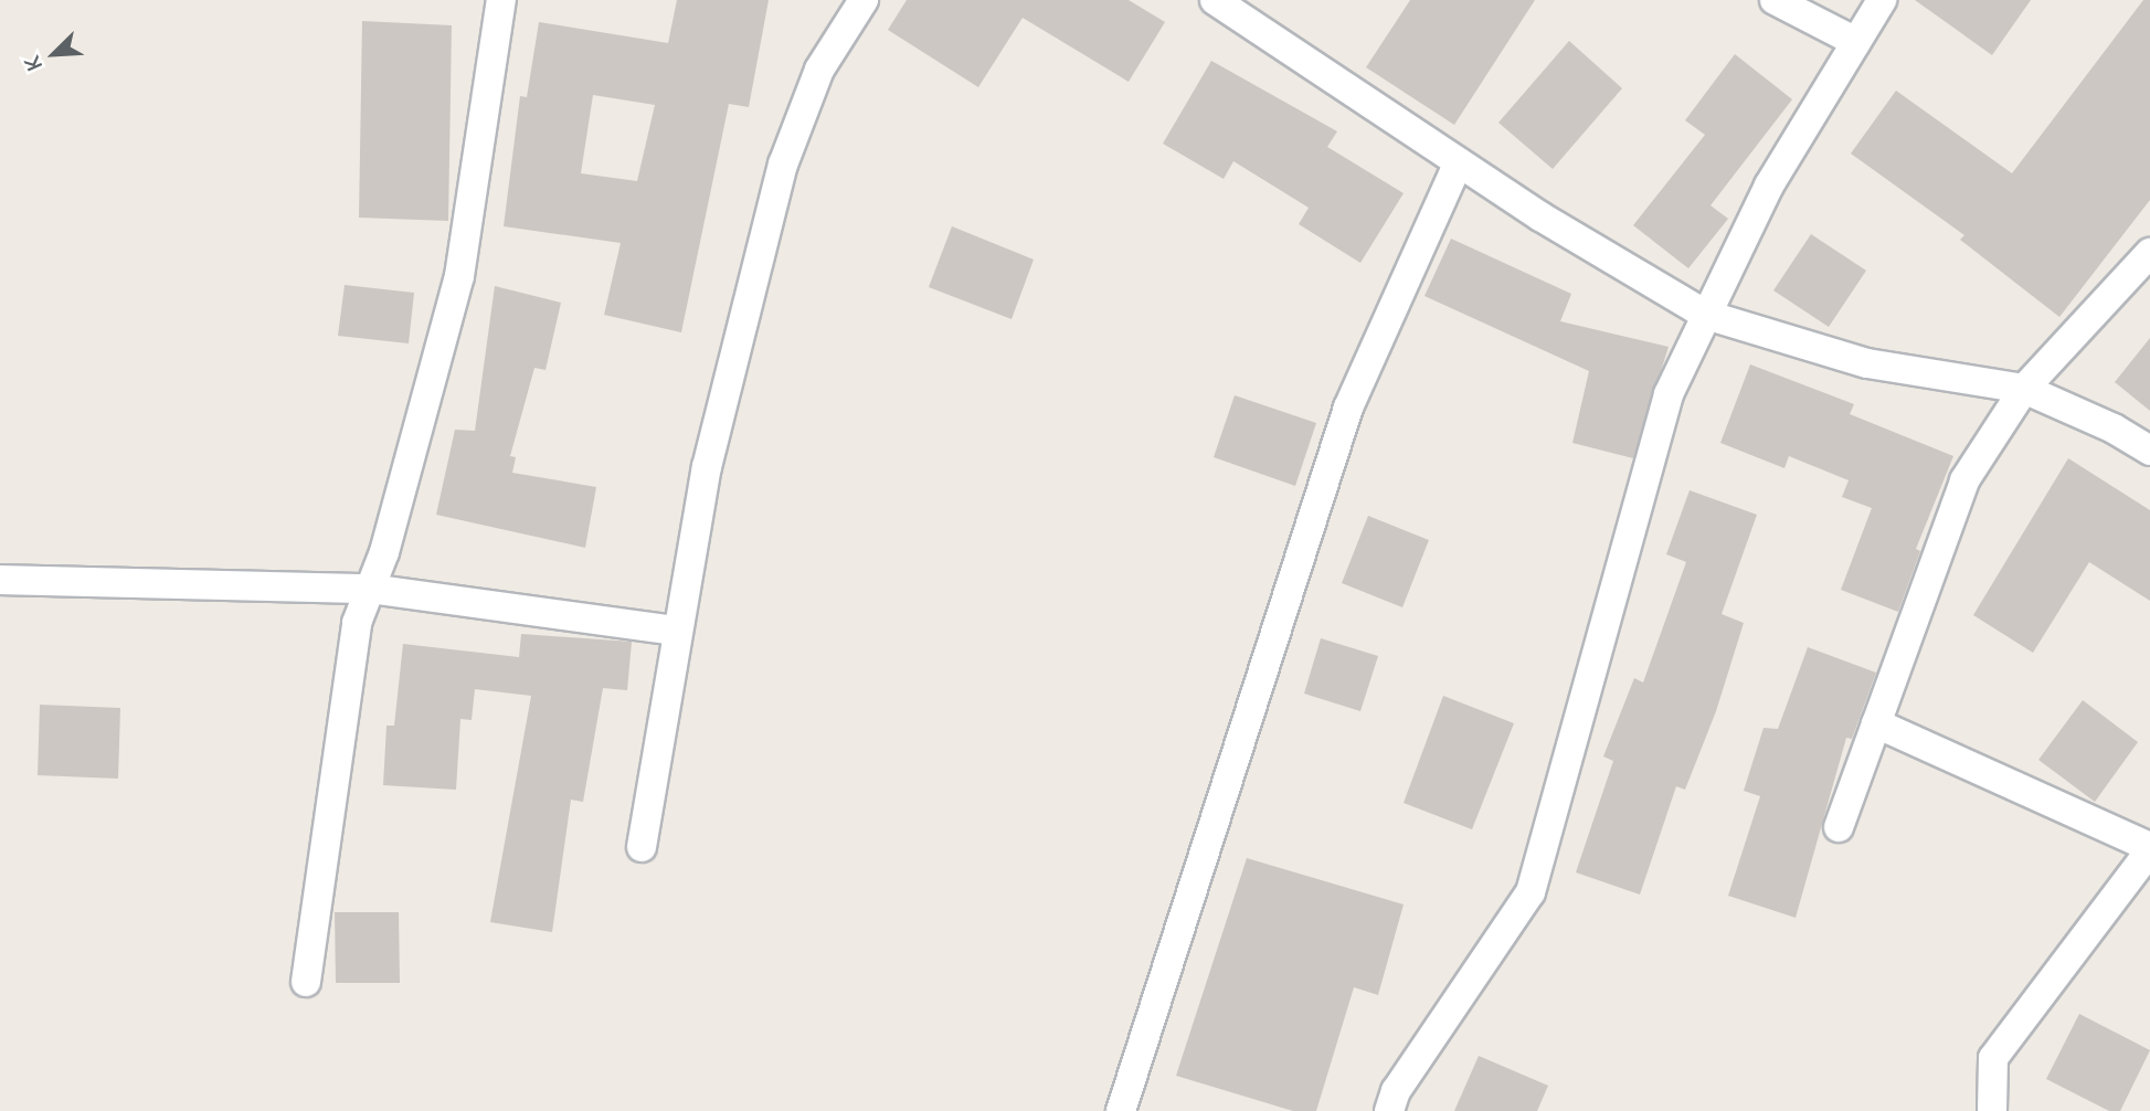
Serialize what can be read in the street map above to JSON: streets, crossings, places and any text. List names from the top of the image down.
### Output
{
  "north": "bottom left"
}
